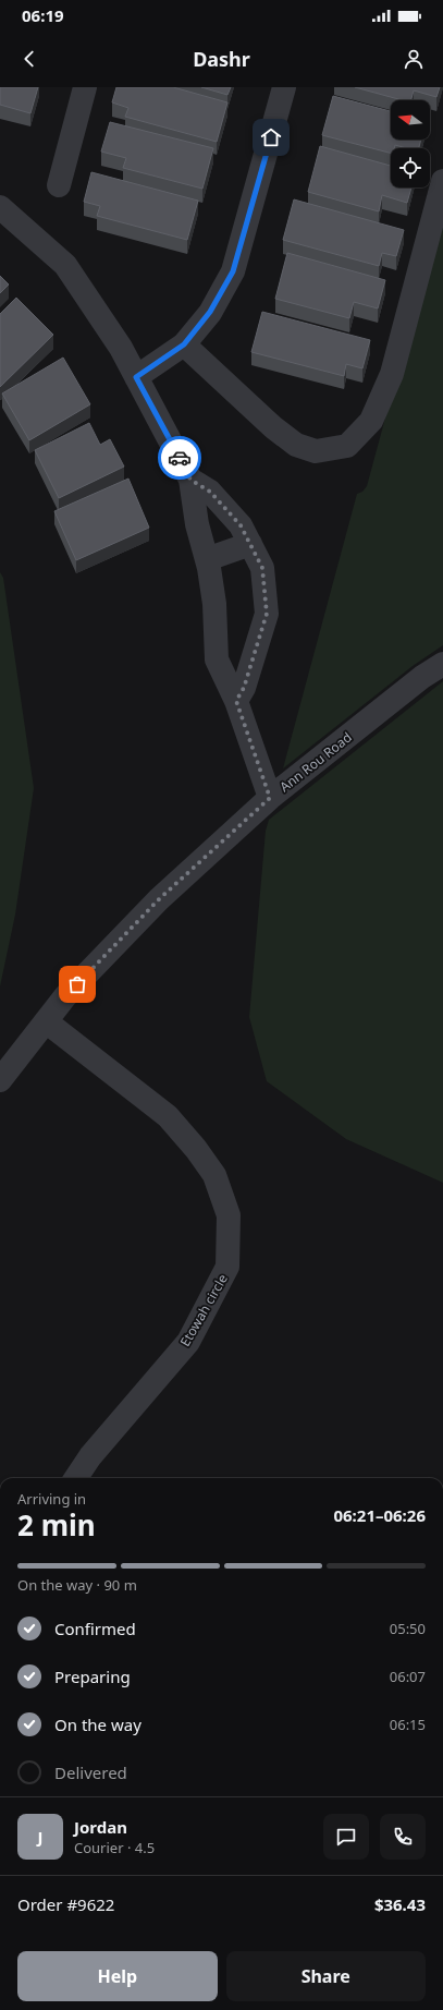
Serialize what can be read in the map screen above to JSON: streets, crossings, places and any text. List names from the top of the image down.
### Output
{
  "streets": {
    "street": ["Ann Rou Road", "Etowah circle"]
  },
  "crossings": [
    ["Ann Rou Road", "Etowah circle"]
  ],
  "north": "left",
  "page": {
    "status": "06:19",
    "header": "Dashr",
    "heading": ["2 min", "Arriving in", "06:21–06:26"],
    "panel": [
      "Jordan",
      "Courier · 4.5",
      "Order #9622",
      "$36.43"
    ],
    "bar": "On the way · 90 m",
    "list": [
      ["Confirmed", "05:50"],
      ["Preparing", "06:07"],
      ["On the way", "06:15"],
      "Delivered"
    ],
    "round": "J",
    "buttons": ["Help", "Share"]
  }
}
